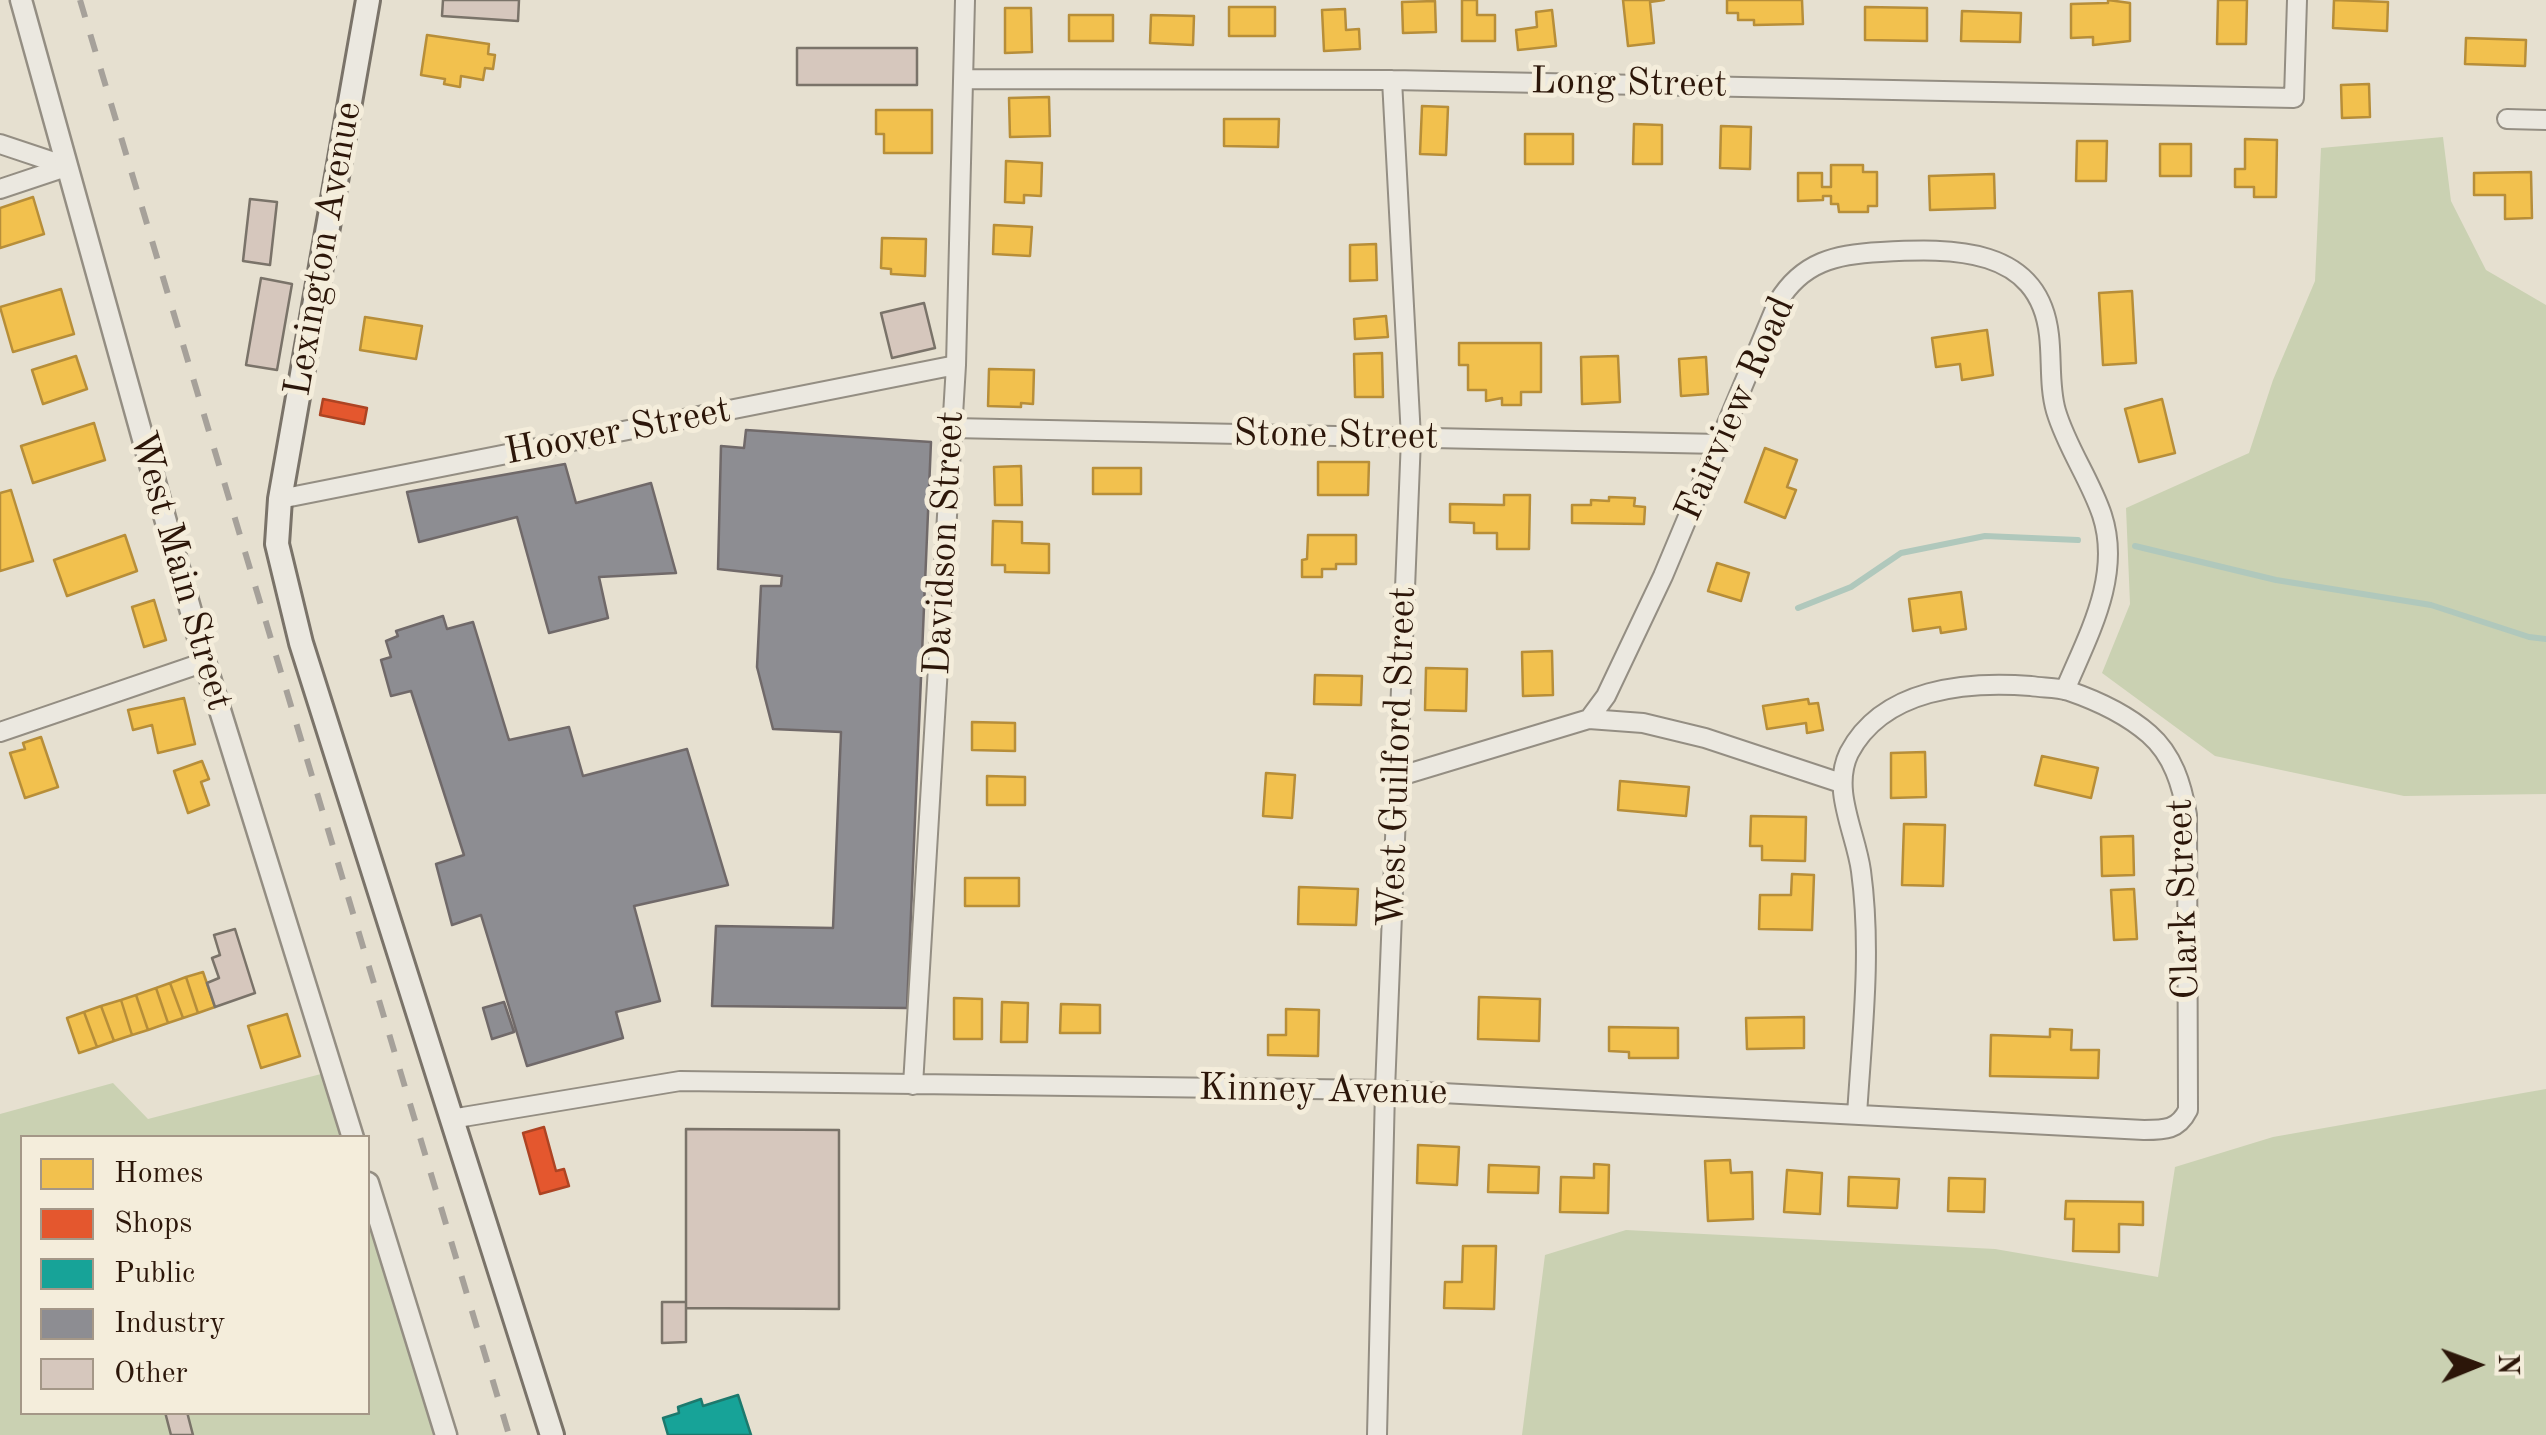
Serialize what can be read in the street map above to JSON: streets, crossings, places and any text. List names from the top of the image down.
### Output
{
  "streets": {
    "main road": ["Lexington Avenue"],
    "street": [
      "Long Street",
      "Fairview Road",
      "Hoover Street",
      "Stone Street",
      "Davidson Street",
      "West Main Street",
      "West Guilford Street",
      "Clark Street",
      "Kinney Avenue"
    ]
  },
  "crossings": [
    ["Long Street", "Davidson Street"],
    ["Long Street", "West Guilford Street"],
    ["Lexington Avenue", "Hoover Street"],
    ["Fairview Road", "Stone Street"],
    ["Fairview Road", "Clark Street"],
    ["Hoover Street", "Davidson Street"],
    ["Stone Street", "Davidson Street"],
    ["Stone Street", "West Guilford Street"],
    ["Davidson Street", "Kinney Avenue"],
    ["West Guilford Street", "Kinney Avenue"],
    ["Clark Street", "Kinney Avenue"]
  ],
  "legend": [
    "Homes",
    "Shops",
    "Public",
    "Industry",
    "Other"
  ],
  "north": "right"
}
